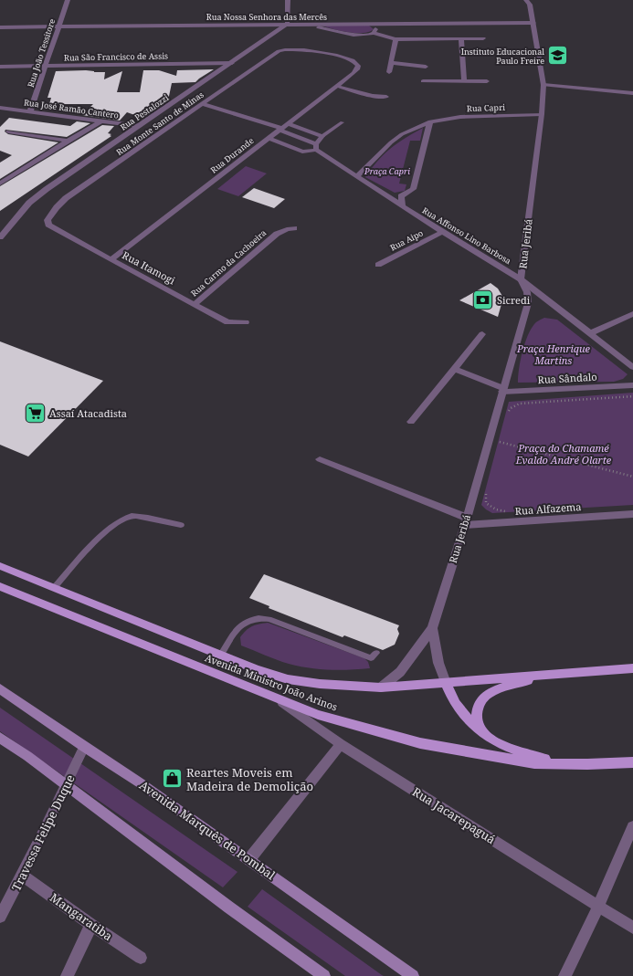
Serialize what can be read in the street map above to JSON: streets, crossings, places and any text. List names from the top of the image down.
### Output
{
  "streets": {
    "main road": ["Avenida Ministro João Arinos", "Avenida Marquês de Pombal"],
    "street": [
      "Rua Nossa Senhora das Mercês",
      "Rua João Tessitore",
      "Rua São Francisco de Assis",
      "Rua Capri",
      "Rua José Ramão Cantero",
      "Rua Pestalozzi",
      "Rua Monte Santo de Minas",
      "Rua Durande",
      "Rua Affonso Lino Barbosa",
      "Rua Aipo",
      "Rua Jeribá",
      "Rua Carmo da Cachoeira",
      "Rua Itamogi",
      "Rua Sândalo",
      "Rua Alfazema",
      "Rua Jacarepaguá",
      "Travessa Felipe Duque",
      "Mangaratiba"
    ]
  },
  "crossings": [
    ["Rua Nossa Senhora das Mercês", "Rua João Tessitore"],
    ["Rua Nossa Senhora das Mercês", "Rua Pestalozzi"],
    ["Rua Nossa Senhora das Mercês", "Rua Jeribá"],
    ["Rua João Tessitore", "Rua São Francisco de Assis"],
    ["Rua João Tessitore", "Rua José Ramão Cantero"],
    ["Rua São Francisco de Assis", "Rua Pestalozzi"],
    ["Rua Capri", "Rua Affonso Lino Barbosa"],
    ["Rua Capri", "Rua Jeribá"],
    ["Rua José Ramão Cantero", "Rua Pestalozzi"],
    ["Rua Monte Santo de Minas", "Rua Durande"],
    ["Rua Monte Santo de Minas", "Rua Affonso Lino Barbosa"],
    ["Rua Monte Santo de Minas", "Rua Itamogi"],
    ["Rua Durande", "Rua Affonso Lino Barbosa"],
    ["Rua Durande", "Rua Itamogi"],
    ["Rua Affonso Lino Barbosa", "Rua Aipo"],
    ["Rua Affonso Lino Barbosa", "Rua Jeribá"],
    ["Rua Jeribá", "Rua Sândalo"],
    ["Rua Jeribá", "Rua Alfazema"],
    ["Rua Carmo da Cachoeira", "Rua Itamogi"],
    ["Avenida Ministro João Arinos", "Rua Jacarepaguá"],
    ["Avenida Marquês de Pombal", "Travessa Felipe Duque"],
    ["Travessa Felipe Duque", "Mangaratiba"]
  ],
  "parks": ["Praça Capri", "Praça Henrique Martins", "Praça do Chamamé Evaldo André Olarte"],
  "places": {
    "school or university": ["Instituto Educacional Paulo Freire"],
    "bank": ["Sicredi"],
    "supermarket": ["Assaí Atacadista"],
    "shop": ["Reartes Moveis em Madeira de Demolição"]
  }
}
